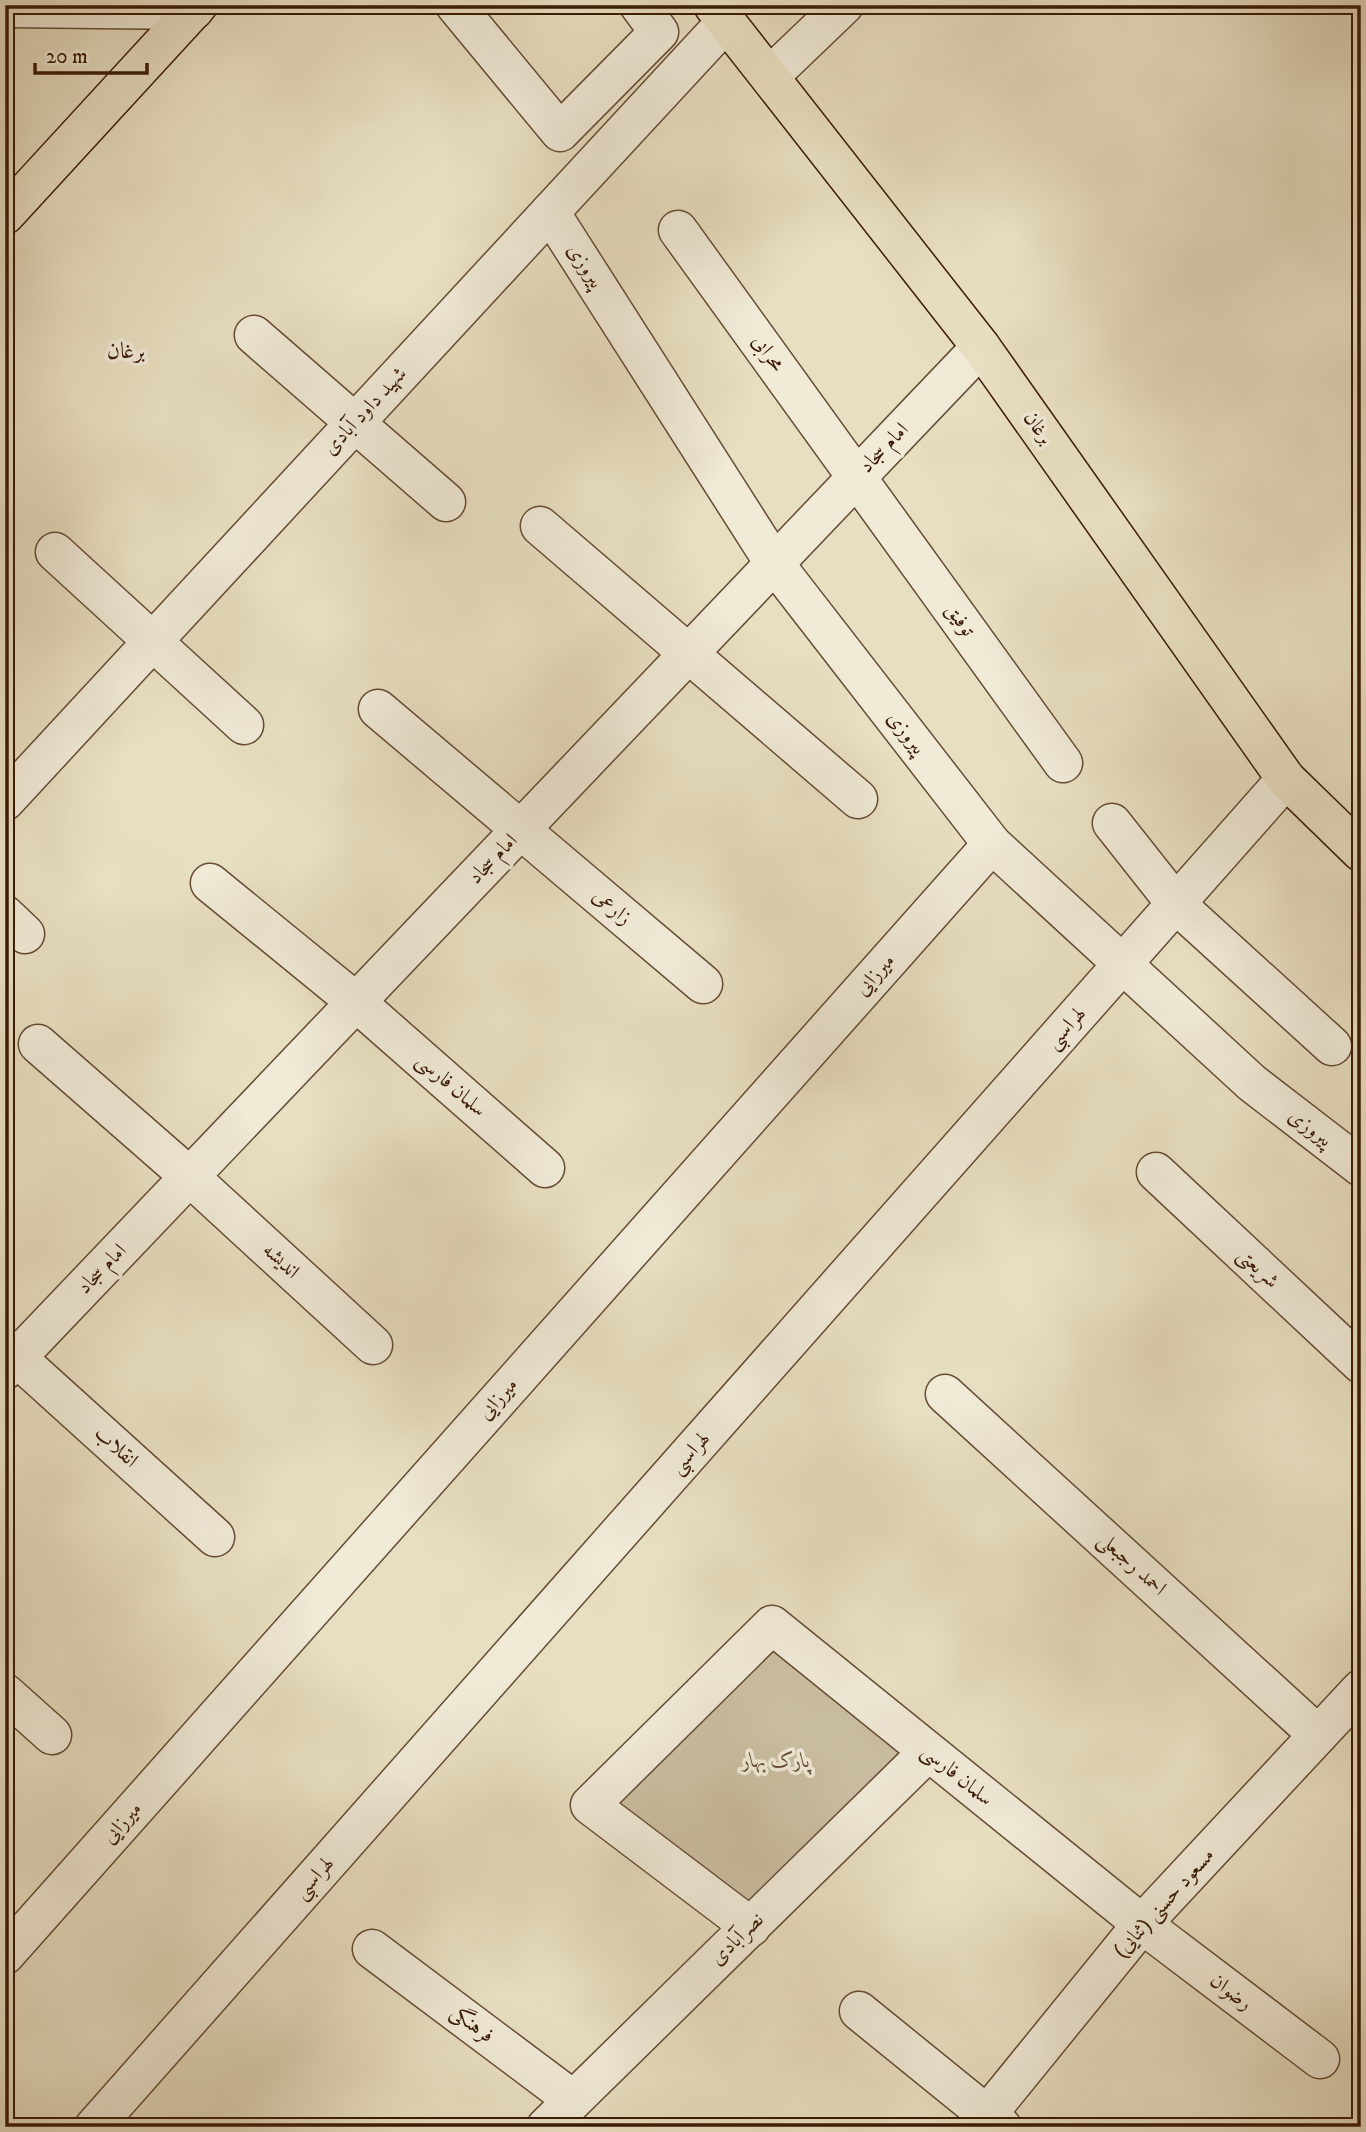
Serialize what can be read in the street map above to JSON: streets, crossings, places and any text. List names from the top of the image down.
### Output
{
  "streets": {
    "main road": ["برغان"],
    "street": [
      "پیروزی",
      "محرابی",
      "شهید داود آبادی",
      "امام سجاد",
      "توفیق",
      "زارعی",
      "میرزایی",
      "لهراسبی",
      "سلمان فارسی",
      "اندیشه",
      "شریعتی",
      "انقلاب",
      "احمد رجبعلی",
      "مسعود حسنی (ثنایی)",
      "نصرآبادی",
      "رضوان",
      "فرهنگی"
    ]
  },
  "crossings": [
    ["پیروزی", "شهید داود آبادی"],
    ["پیروزی", "امام سجاد"],
    ["پیروزی", "میرزایی"],
    ["پیروزی", "لهراسبی"],
    ["محرابی", "امام سجاد"],
    ["محرابی", "توفیق"],
    ["شهید داود آبادی", "برغان"],
    ["برغان", "امام سجاد"],
    ["برغان", "لهراسبی"],
    ["امام سجاد", "توفیق"],
    ["امام سجاد", "زارعی"],
    ["امام سجاد", "سلمان فارسی"],
    ["امام سجاد", "اندیشه"],
    ["امام سجاد", "انقلاب"],
    ["سلمان فارسی", "مسعود حسنی (ثنایی)"],
    ["سلمان فارسی", "نصرآبادی"],
    ["سلمان فارسی", "رضوان"],
    ["احمد رجبعلی", "مسعود حسنی (ثنایی)"],
    ["مسعود حسنی (ثنایی)", "رضوان"],
    ["نصرآبادی", "فرهنگی"]
  ],
  "districts": ["برغان"],
  "parks": ["پارک‌ بهار"],
  "scale_bar": "20 m"
}
